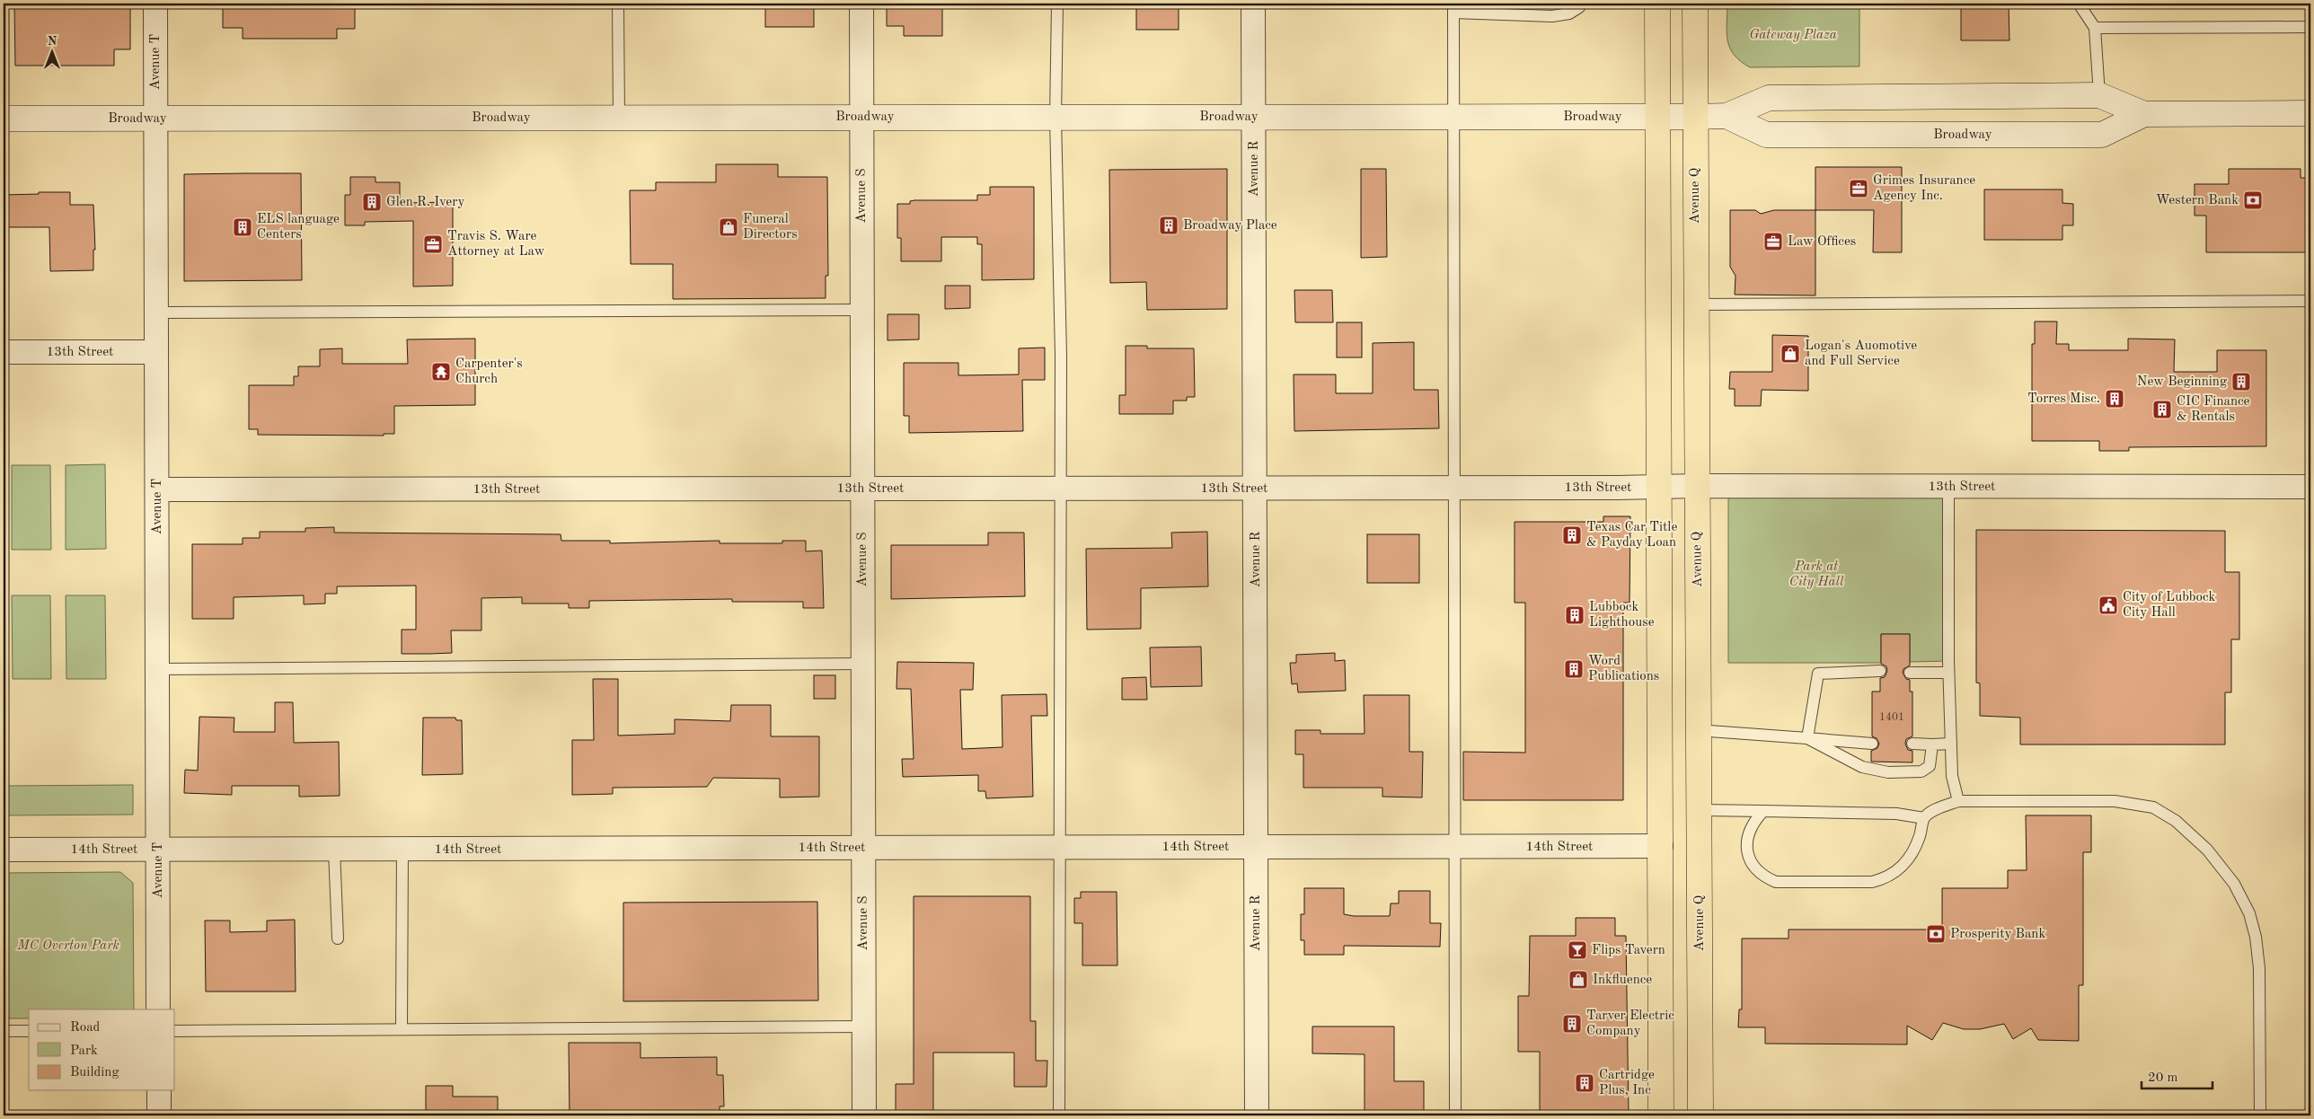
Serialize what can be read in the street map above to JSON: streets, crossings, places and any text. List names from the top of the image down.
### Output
{
  "streets": {
    "highway": ["Avenue Q"],
    "main road": ["Broadway"],
    "street": [
      "Avenue T",
      "Avenue R",
      "Avenue S",
      "13th Street",
      "14th Street"
    ]
  },
  "crossings": [
    ["Avenue T", "Broadway"],
    ["Avenue T", "13th Street"],
    ["Avenue T", "14th Street"],
    ["Broadway", "Avenue R"],
    ["Broadway", "Avenue S"],
    ["Broadway", "Avenue Q"],
    ["Avenue R", "13th Street"],
    ["Avenue R", "14th Street"],
    ["Avenue S", "13th Street"],
    ["Avenue S", "14th Street"],
    ["Avenue Q", "13th Street"]
  ],
  "parks": ["Gateway Plaza", "Park at City Hall", "MC Overton Park"],
  "places": {
    "office": ["Grimes Insurance Agency Inc.", "Law Offices", "Travis S. Ware Attorney at Law"],
    "bank": ["Western Bank", "Prosperity Bank"],
    "building": [
      "Glen R. Ivery",
      "Broadway Place",
      "ELS language Centers",
      "New Beginning",
      "Torres Misc.",
      "CIC Finance & Rentals",
      "Texas Car Title & Payday Loan",
      "Lubbock Lighthouse",
      "Word Publications",
      "Tarver Electric Company",
      "Cartridge Plus, Inc"
    ],
    "shop": ["Funeral Directors", "Logan's Auomotive and Full Service", "Inkfluence"],
    "temple": ["Carpenter's Church"],
    "public building": ["City of Lubbock City Hall"],
    "bar": ["Flips Tavern"]
  },
  "house_numbers": ["1401"],
  "legend": ["Road", "Park", "Building"],
  "scale_bar": "20 m",
  "north": "top"
}
